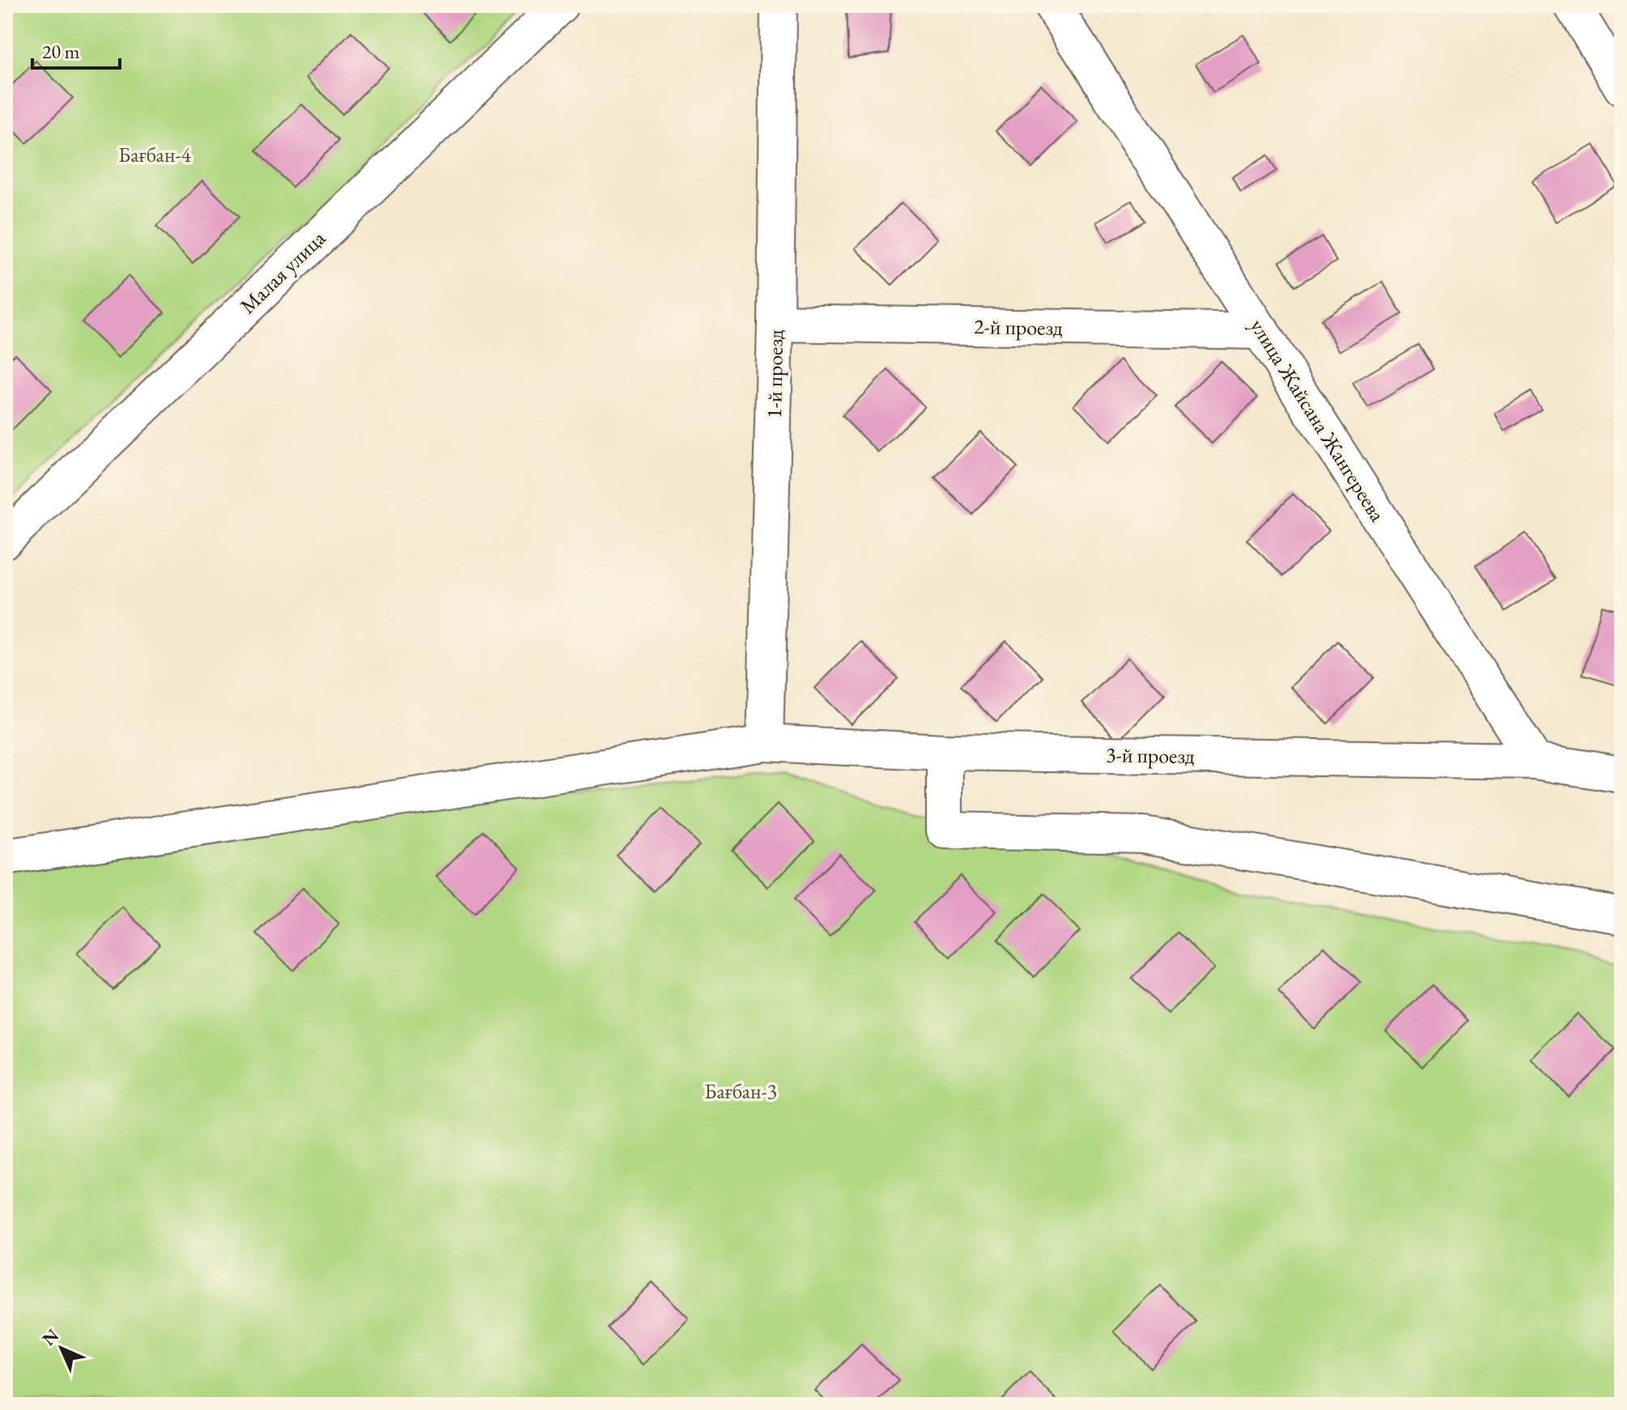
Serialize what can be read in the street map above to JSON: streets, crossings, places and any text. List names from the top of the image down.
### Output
{
  "streets": {
    "street": [
      "Малая улица",
      "2-й проезд",
      "1-й проезд",
      "улица Жайсана Жангереева",
      "3-й проезд"
    ]
  },
  "crossings": [
    ["2-й проезд", "1-й проезд"],
    ["2-й проезд", "улица Жайсана Жангереева"],
    ["1-й проезд", "3-й проезд"],
    ["улица Жайсана Жангереева", "3-й проезд"]
  ],
  "parks": ["Бағбан-4", "Бағбан-3"],
  "scale_bar": "20 m",
  "north": "top left"
}
